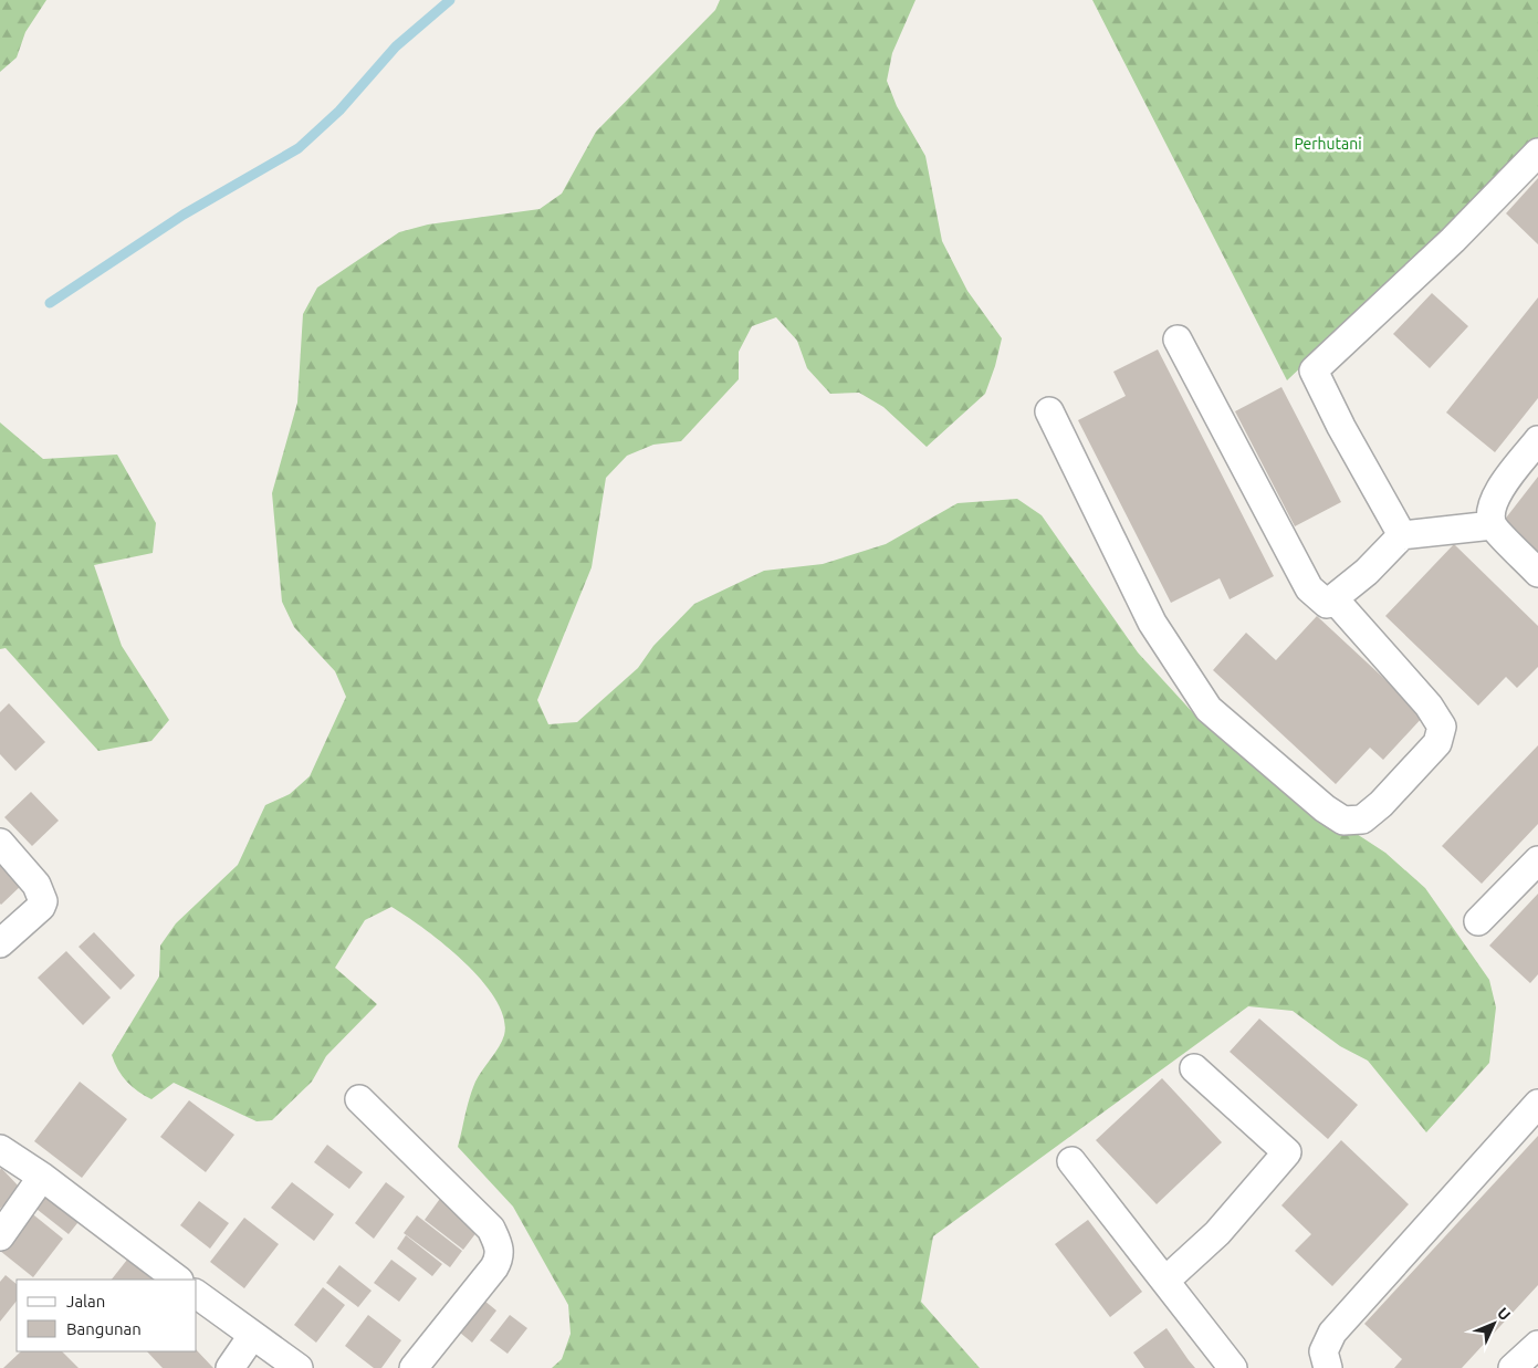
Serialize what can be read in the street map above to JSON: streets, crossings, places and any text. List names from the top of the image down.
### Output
{
  "parks": ["Perhutani"],
  "legend": ["Jalan", "Bangunan"],
  "north": "top right"
}
